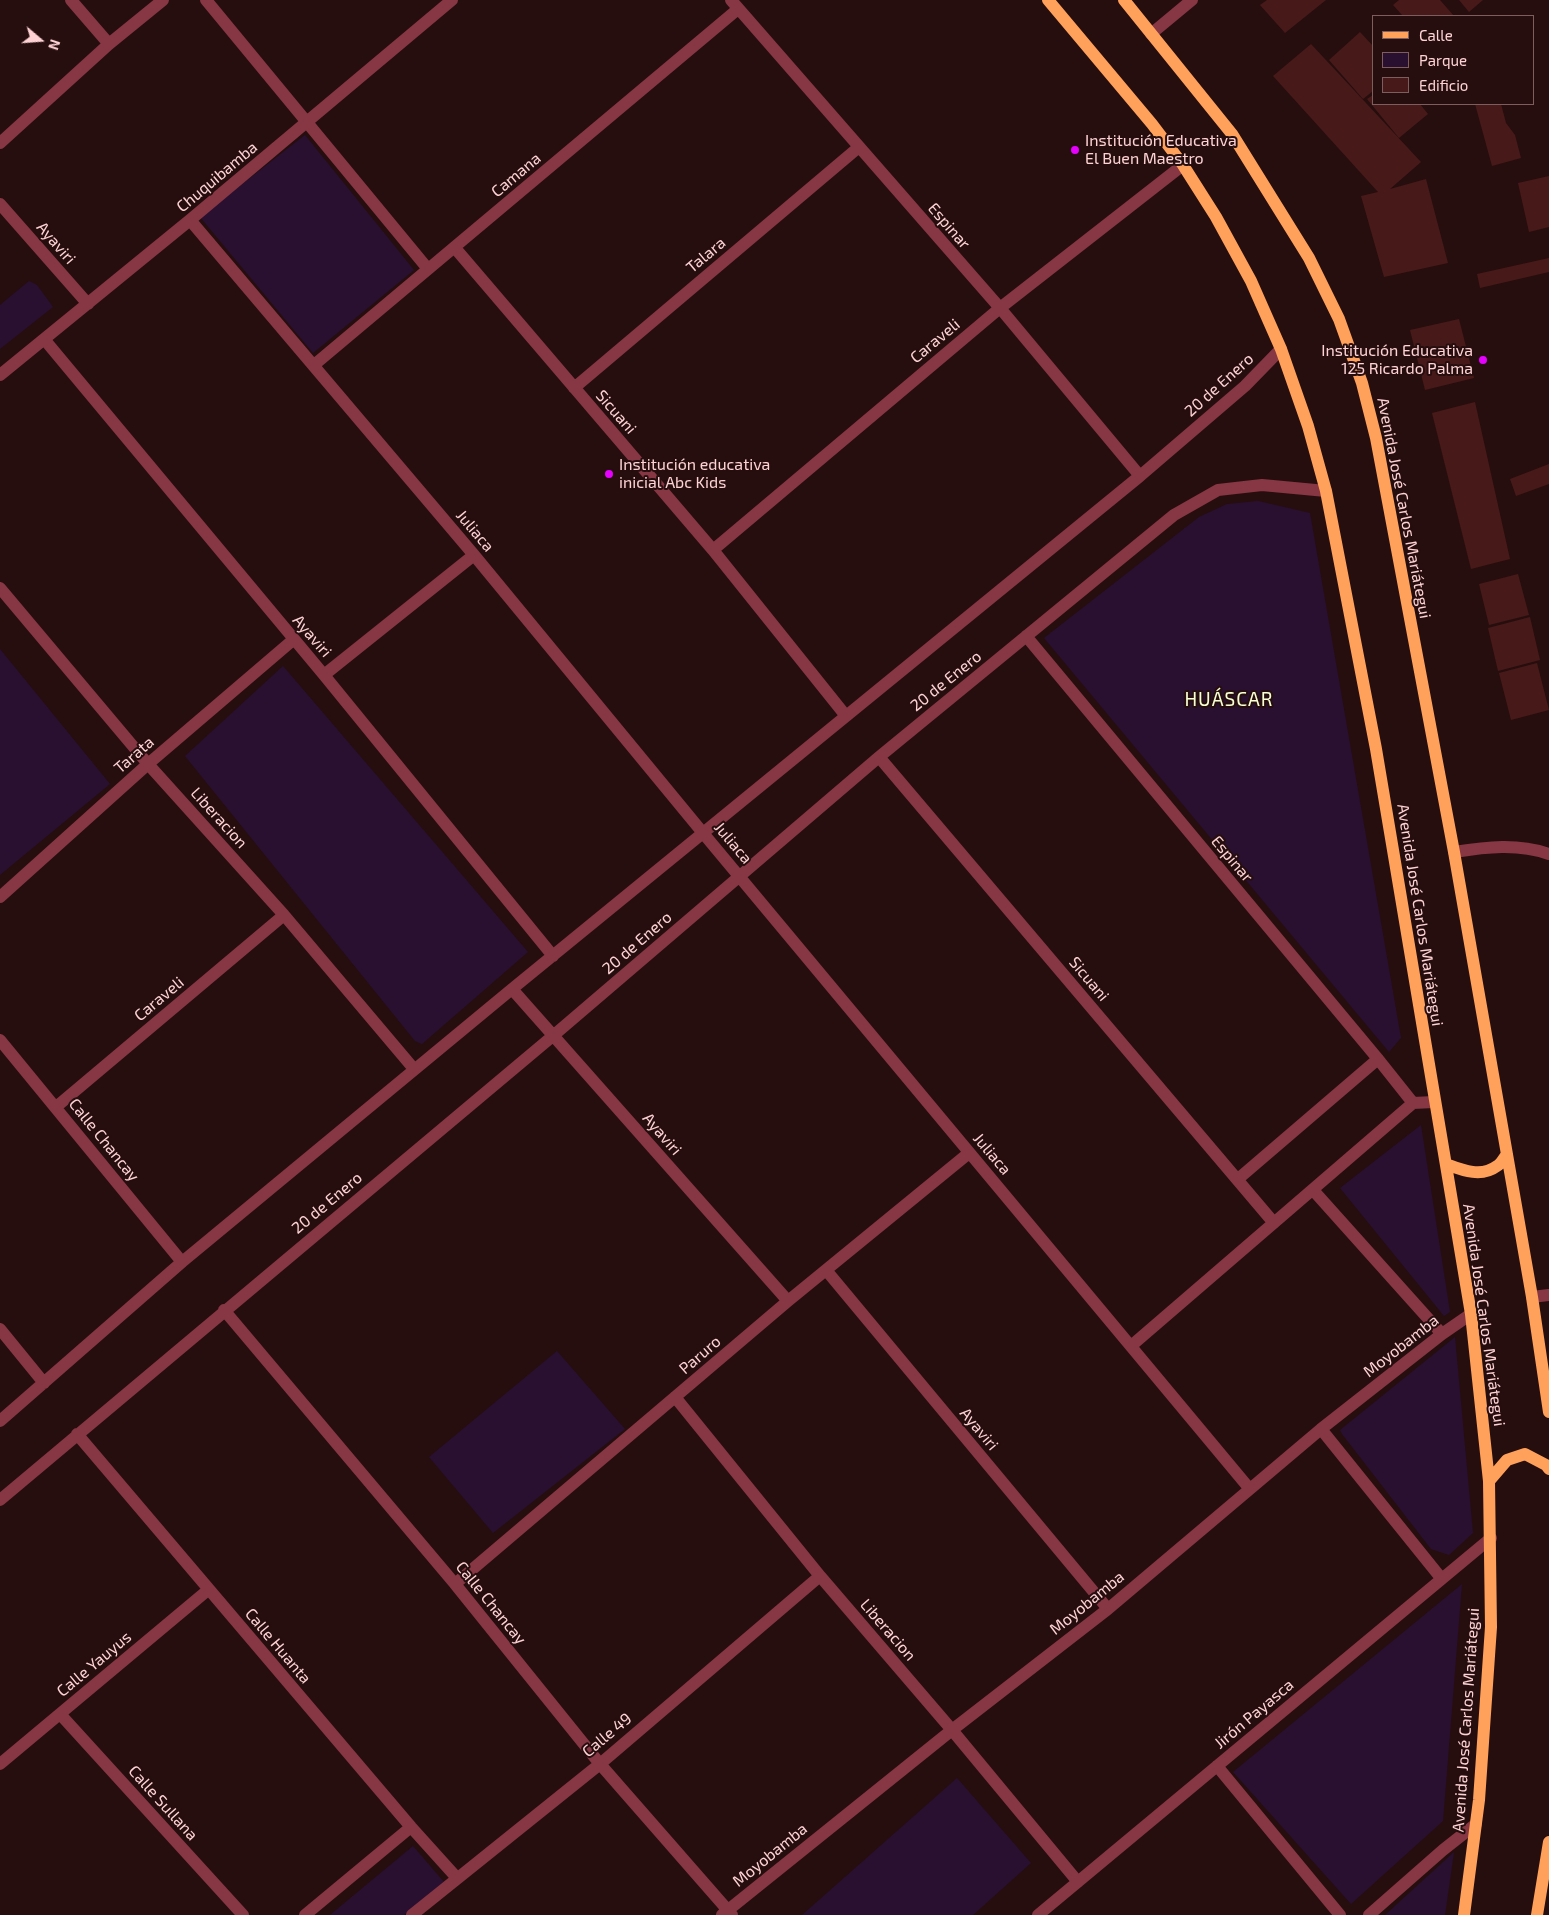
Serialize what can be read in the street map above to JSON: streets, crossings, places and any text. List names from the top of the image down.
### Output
{
  "streets": {
    "main road": ["Avenida José Carlos Mariátegui"],
    "street": [
      "Camana",
      "Chuquibamba",
      "Espinar",
      "Ayaviri",
      "Talara",
      "Caraveli",
      "20 de Enero",
      "Sicuani",
      "Juliaca",
      "Tarata",
      "Liberacion",
      "Calle Chancay",
      "Moyobamba",
      "Paruro",
      "Calle Huanta",
      "Calle Yauyus",
      "Jirón Payasca",
      "Calle 49",
      "Calle Sullana"
    ]
  },
  "crossings": [
    ["Camana", "Espinar"],
    ["Camana", "Sicuani"],
    ["Camana", "Juliaca"],
    ["Chuquibamba", "Ayaviri"],
    ["Chuquibamba", "Juliaca"],
    ["Espinar", "Talara"],
    ["Espinar", "Caraveli"],
    ["Espinar", "20 de Enero"],
    ["Ayaviri", "20 de Enero"],
    ["Ayaviri", "Tarata"],
    ["Ayaviri", "Moyobamba"],
    ["Ayaviri", "Paruro"],
    ["Talara", "Sicuani"],
    ["Caraveli", "Sicuani"],
    ["Caraveli", "Avenida José Carlos Mariátegui"],
    ["Caraveli", "Liberacion"],
    ["Caraveli", "Calle Chancay"],
    ["20 de Enero", "Sicuani"],
    ["20 de Enero", "Avenida José Carlos Mariátegui"],
    ["20 de Enero", "Juliaca"],
    ["20 de Enero", "Liberacion"],
    ["20 de Enero", "Calle Chancay"],
    ["20 de Enero", "Calle Huanta"],
    ["Avenida José Carlos Mariátegui", "Moyobamba"],
    ["Avenida José Carlos Mariátegui", "Jirón Payasca"],
    ["Juliaca", "Moyobamba"],
    ["Juliaca", "Paruro"],
    ["Tarata", "Liberacion"],
    ["Liberacion", "Moyobamba"],
    ["Liberacion", "Paruro"],
    ["Liberacion", "Jirón Payasca"],
    ["Liberacion", "Calle 49"],
    ["Calle Chancay", "Moyobamba"],
    ["Calle Chancay", "Paruro"],
    ["Calle Chancay", "Calle 49"],
    ["Calle Huanta", "Calle Yauyus"],
    ["Calle Huanta", "Calle 49"],
    ["Calle Yauyus", "Calle Sullana"]
  ],
  "districts": ["HUÁSCAR"],
  "places": ["Institución Educativa El Buen Maestro", "Institución Educativa 125 Ricardo Palma", "Institución educativa inicial Abc Kids"],
  "legend": ["Calle", "Parque", "Edificio"],
  "north": "right"
}
